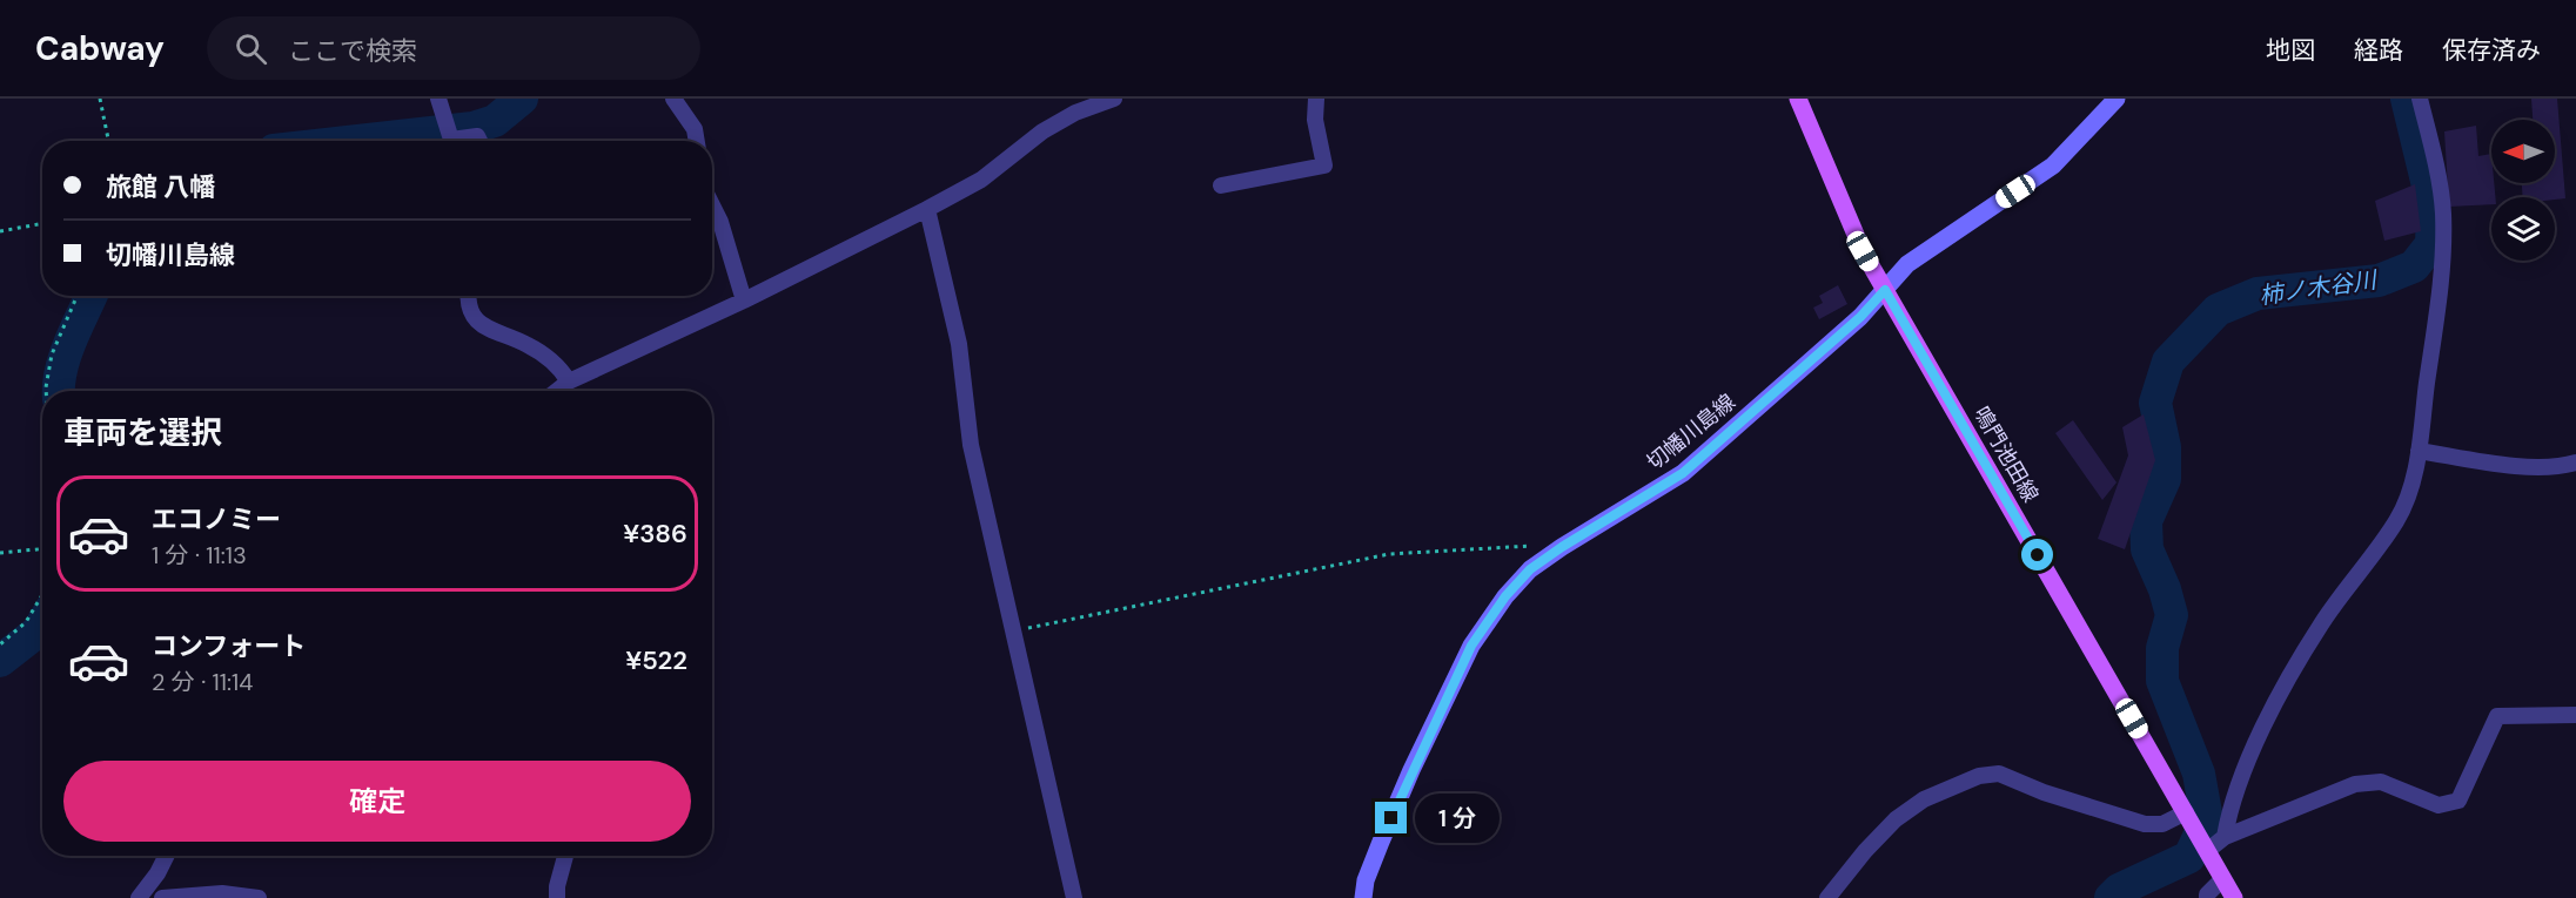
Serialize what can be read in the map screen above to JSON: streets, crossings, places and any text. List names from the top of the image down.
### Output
{
  "streets": {
    "main road": ["切幡川島線", "鳴門池田線"]
  },
  "crossings": [
    ["切幡川島線", "鳴門池田線"]
  ],
  "water": ["柿ノ木谷川"],
  "north": "left",
  "page": {
    "header": "Cabway",
    "search": "ここで検索",
    "nav": ["地図", "経路", "保存済み"],
    "banner": ["旅館 八幡", "切幡川島線"],
    "heading": "車両を選択",
    "list": [
      {
        "name": "エコノミー",
        "note": "1 分 · 11:13",
        "value": "¥386"
      },
      {
        "name": "コンフォート",
        "note": "2 分 · 11:14",
        "value": "¥522"
      }
    ],
    "buttons": "確定",
    "bubble": "1 分"
  }
}
